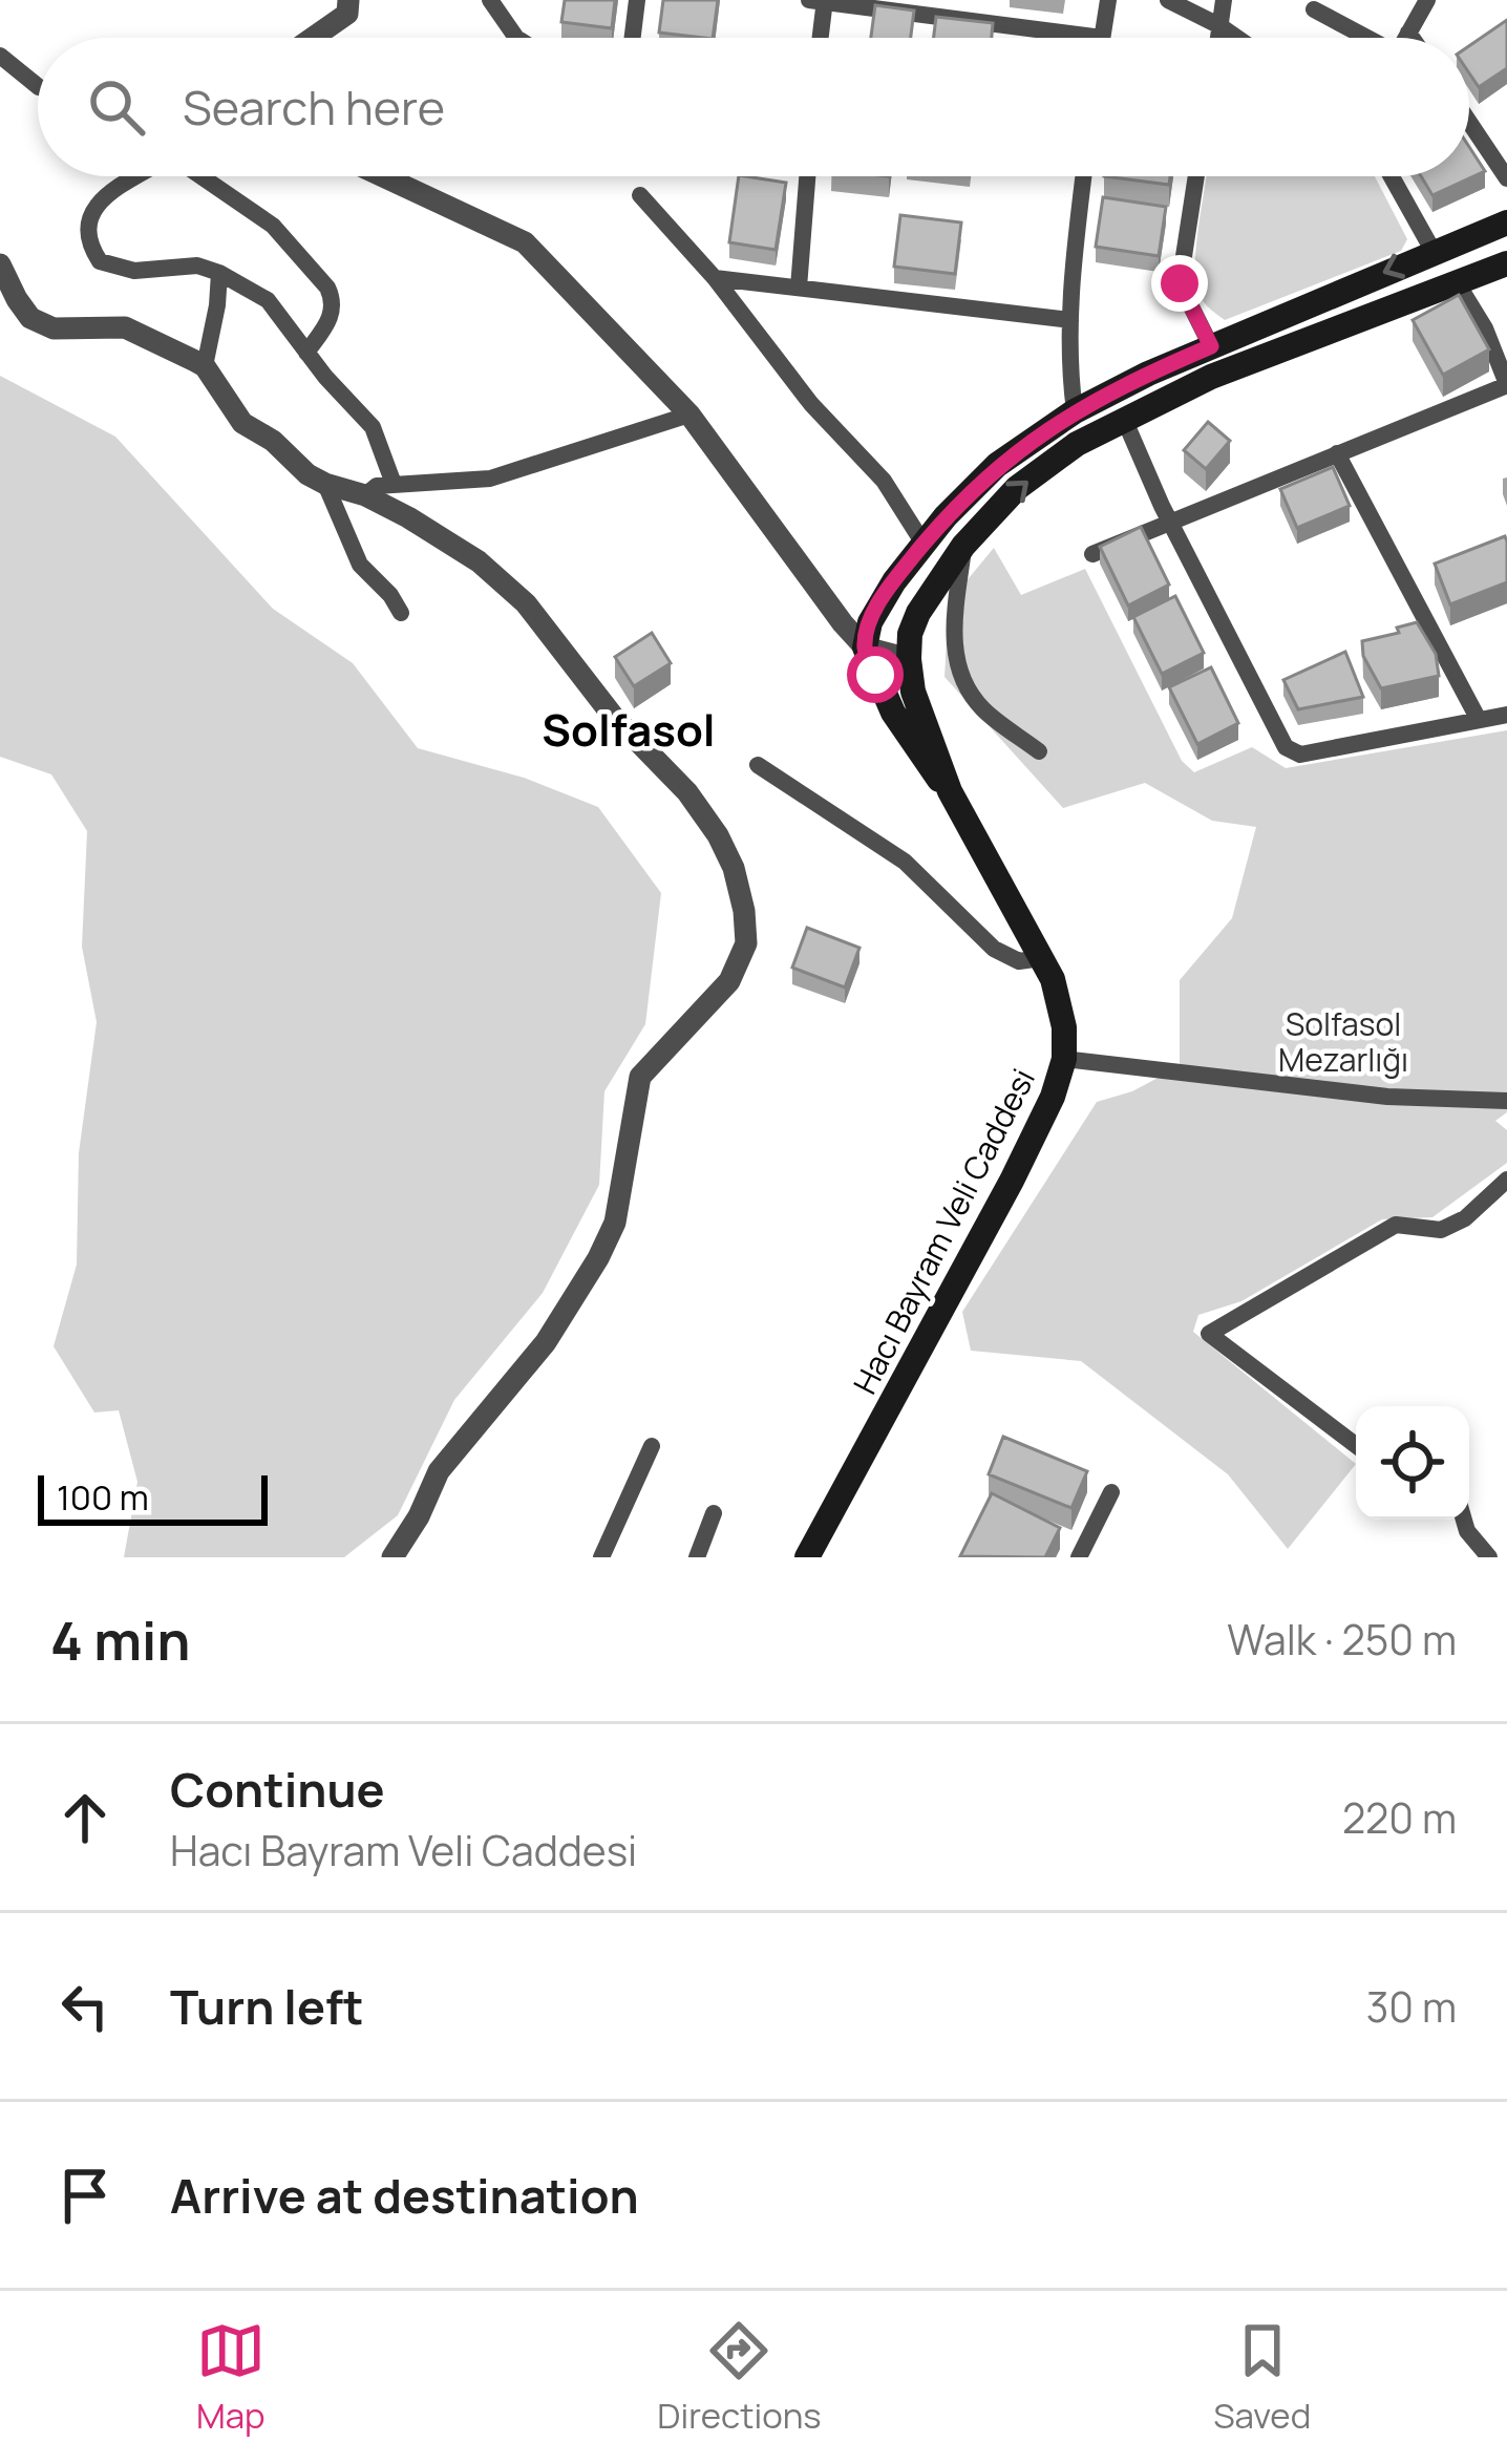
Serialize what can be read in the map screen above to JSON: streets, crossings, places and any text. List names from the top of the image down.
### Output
{
  "streets": {
    "main road": ["Hacı Bayram Veli Caddesi"]
  },
  "districts": ["Solfasol"],
  "parks": ["Solfasol Mezarlığı"],
  "scale_bar": "100 m",
  "page": {
    "search": "Search here",
    "scale": "100 m",
    "heading": ["4 min", "Walk · 250 m"],
    "list": [
      ["Continue", "Hacı Bayram Veli Caddesi", "220 m"],
      ["Turn left", "30 m"],
      "Arrive at destination"
    ],
    "nav": ["Map", "Directions", "Saved"]
  }
}
